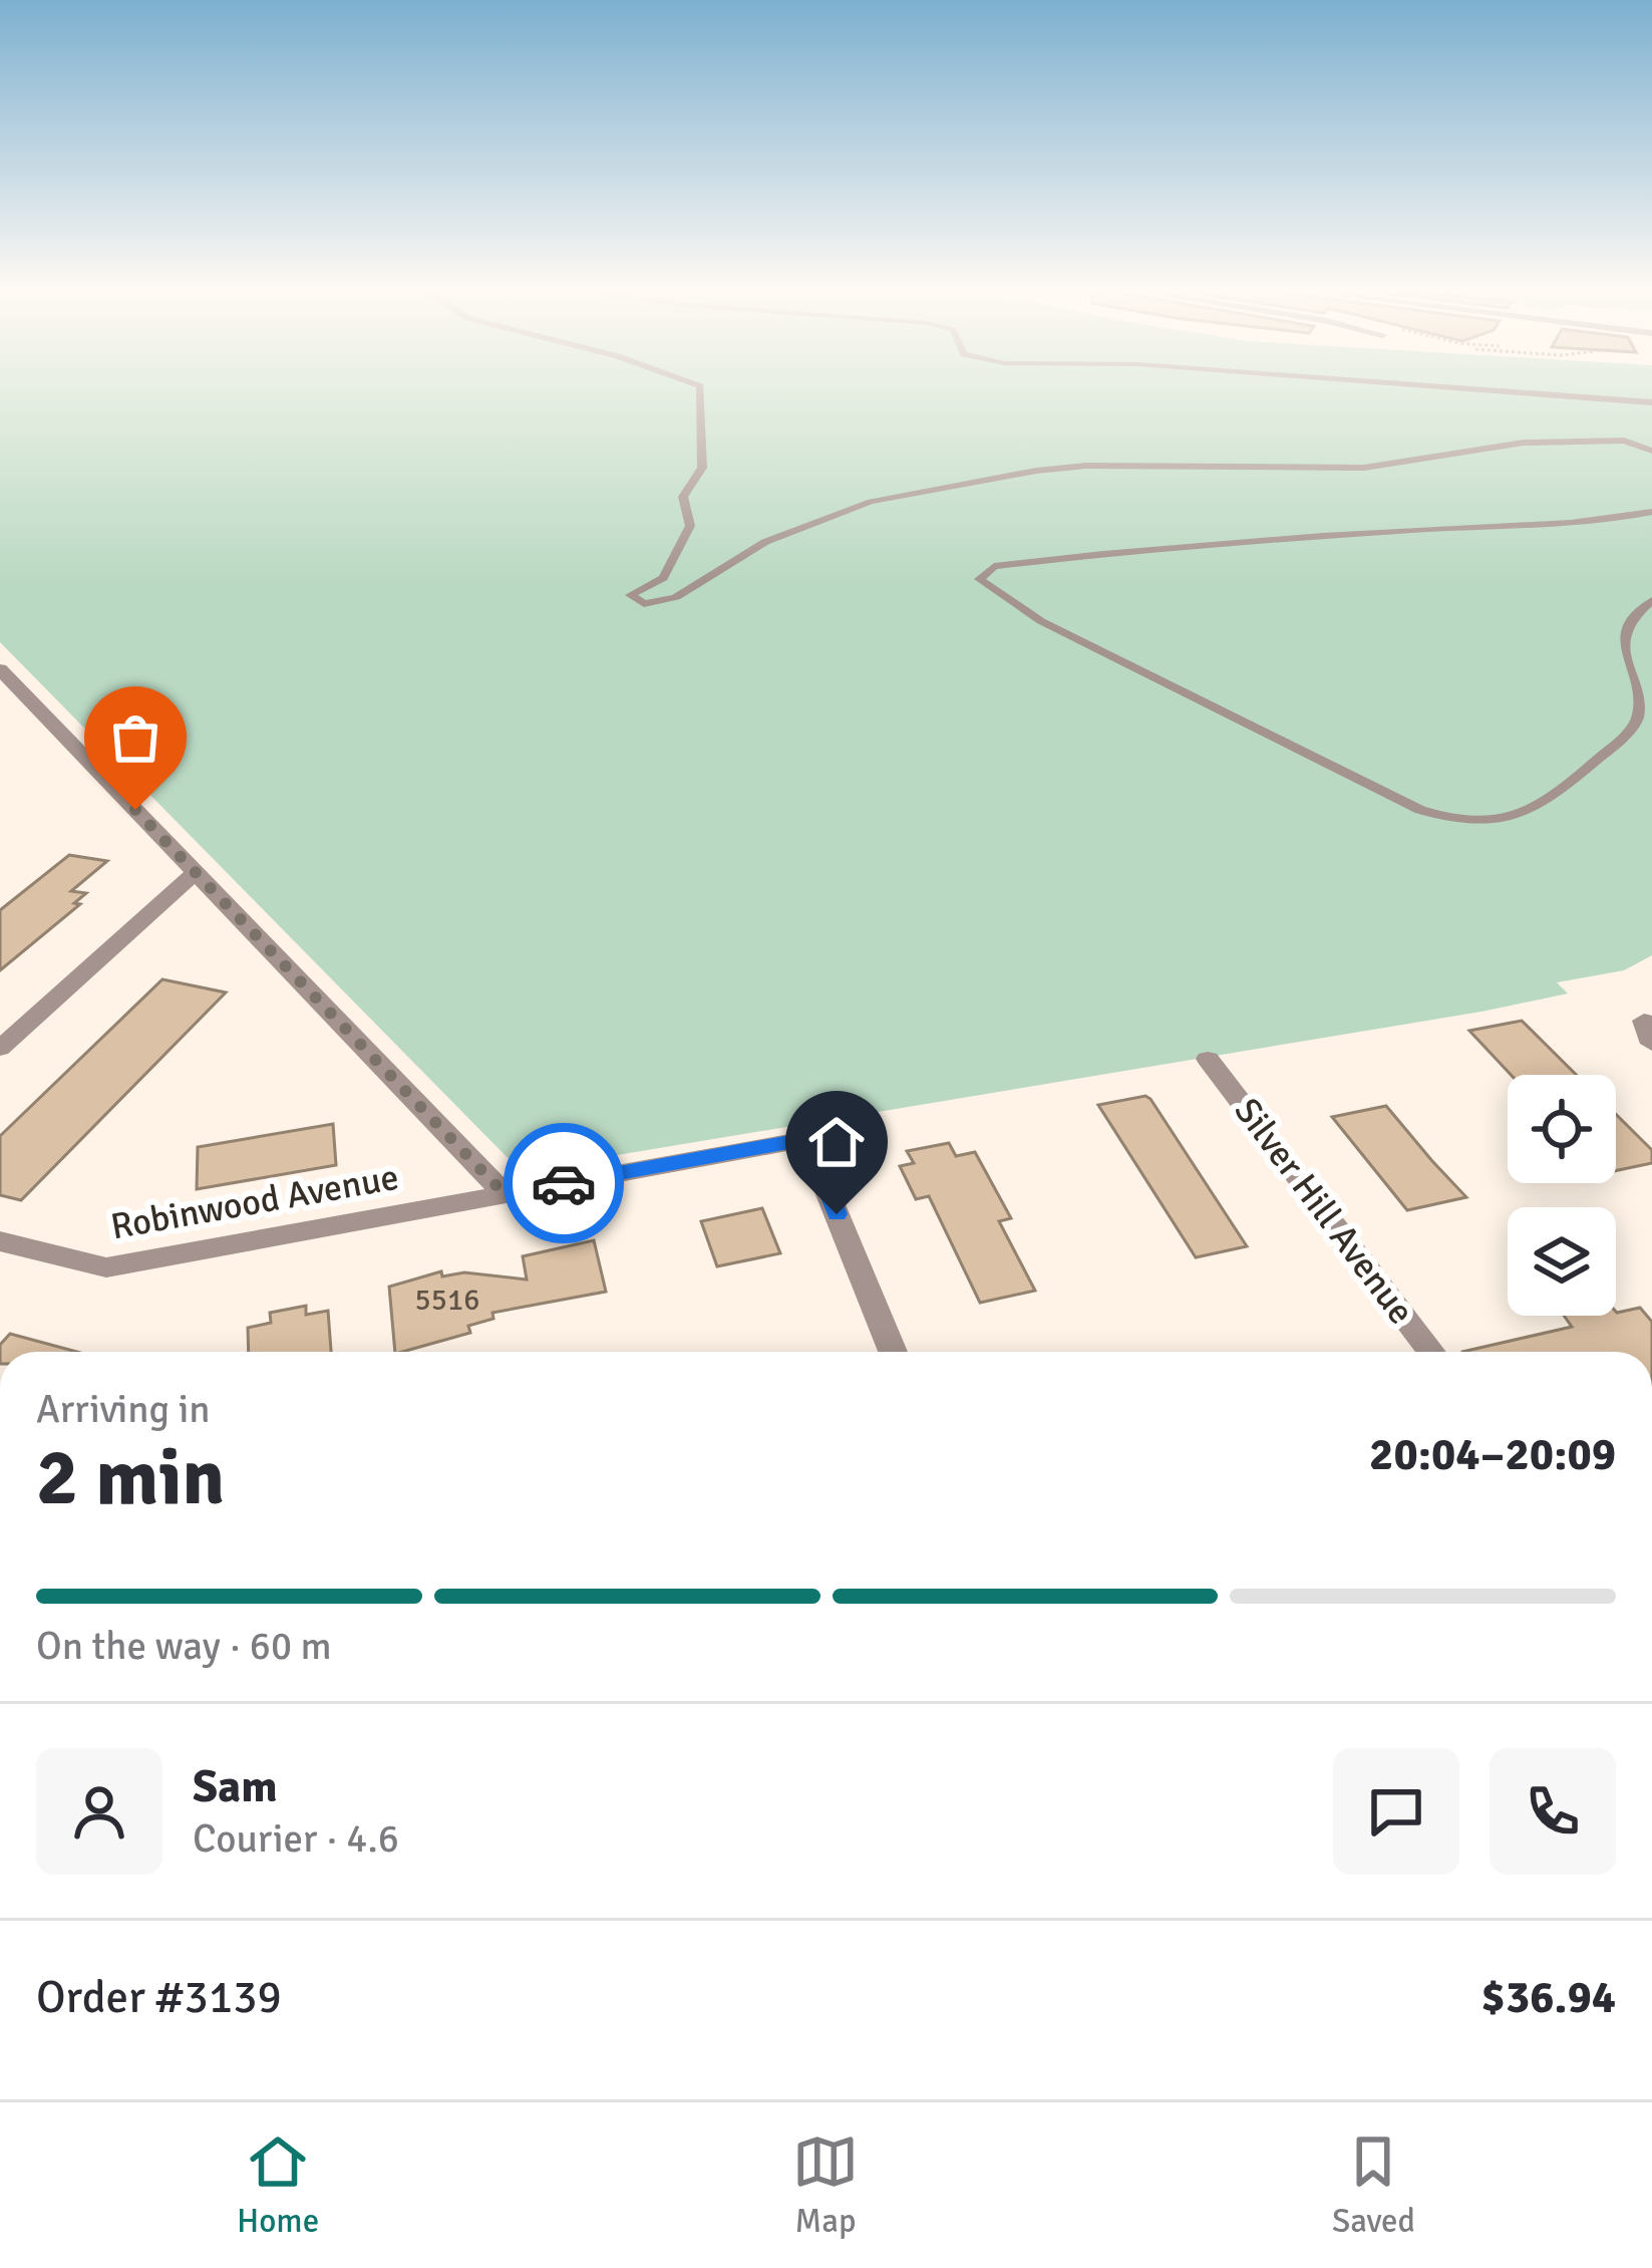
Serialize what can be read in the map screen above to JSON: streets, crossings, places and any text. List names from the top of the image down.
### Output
{
  "streets": {
    "street": ["Robinwood Avenue", "Silver Hill Avenue"]
  },
  "house_numbers": ["5516"],
  "page": {
    "heading": ["2 min", "Arriving in", "20:04–20:09"],
    "panel": [
      "Sam",
      "Courier · 4.6",
      "Order #3139",
      "$36.94"
    ],
    "bar": "On the way · 60 m",
    "tabs": ["Home", "Map", "Saved"]
  }
}
